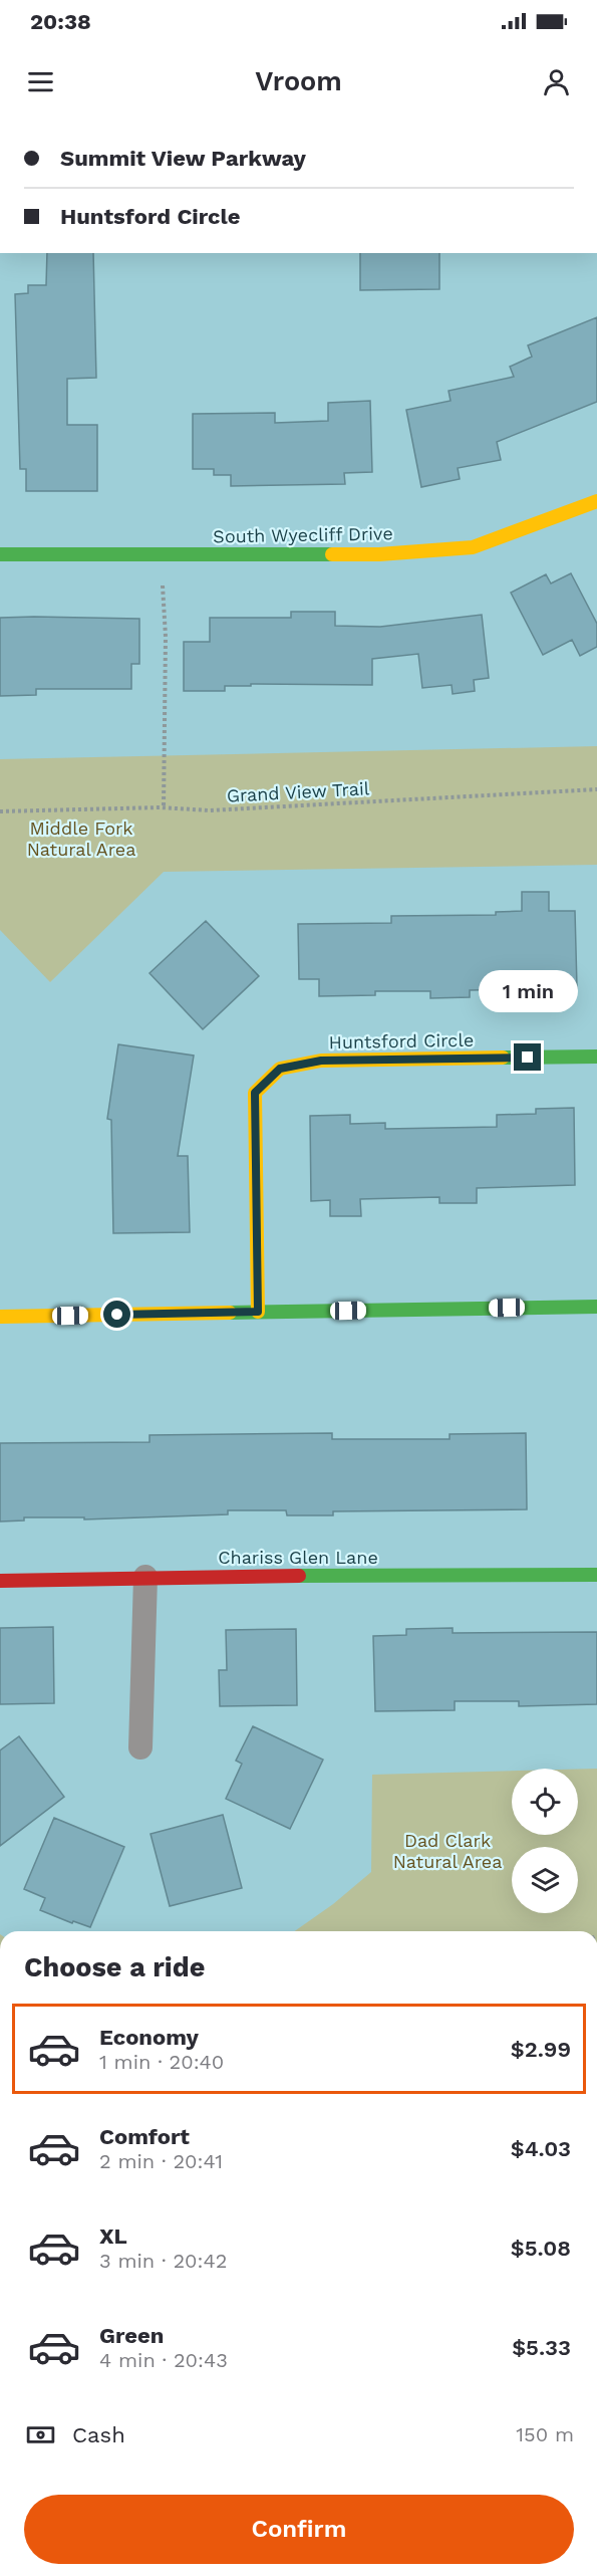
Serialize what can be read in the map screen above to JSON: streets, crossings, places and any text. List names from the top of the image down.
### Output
{
  "streets": {
    "street": ["South Wyecliff Drive", "Huntsford Circle", "Chariss Glen Lane"],
    "path": ["Grand View Trail"]
  },
  "parks": ["Middle Fork Natural Area", "Dad Clark Natural Area"],
  "page": {
    "status": "20:38",
    "header": "Vroom",
    "banner": ["Summit View Parkway", "Huntsford Circle"],
    "bubble": "1 min",
    "heading": "Choose a ride",
    "list": [
      {
        "name": "Economy",
        "note": "1 min · 20:40",
        "value": "$2.99"
      },
      {
        "name": "Comfort",
        "note": "2 min · 20:41",
        "value": "$4.03"
      },
      {
        "name": "XL",
        "note": "3 min · 20:42",
        "value": "$5.08"
      },
      {
        "name": "Green",
        "note": "4 min · 20:43",
        "value": "$5.33"
      }
    ],
    "pay": ["Cash", "150 m"],
    "buttons": "Confirm"
  }
}
